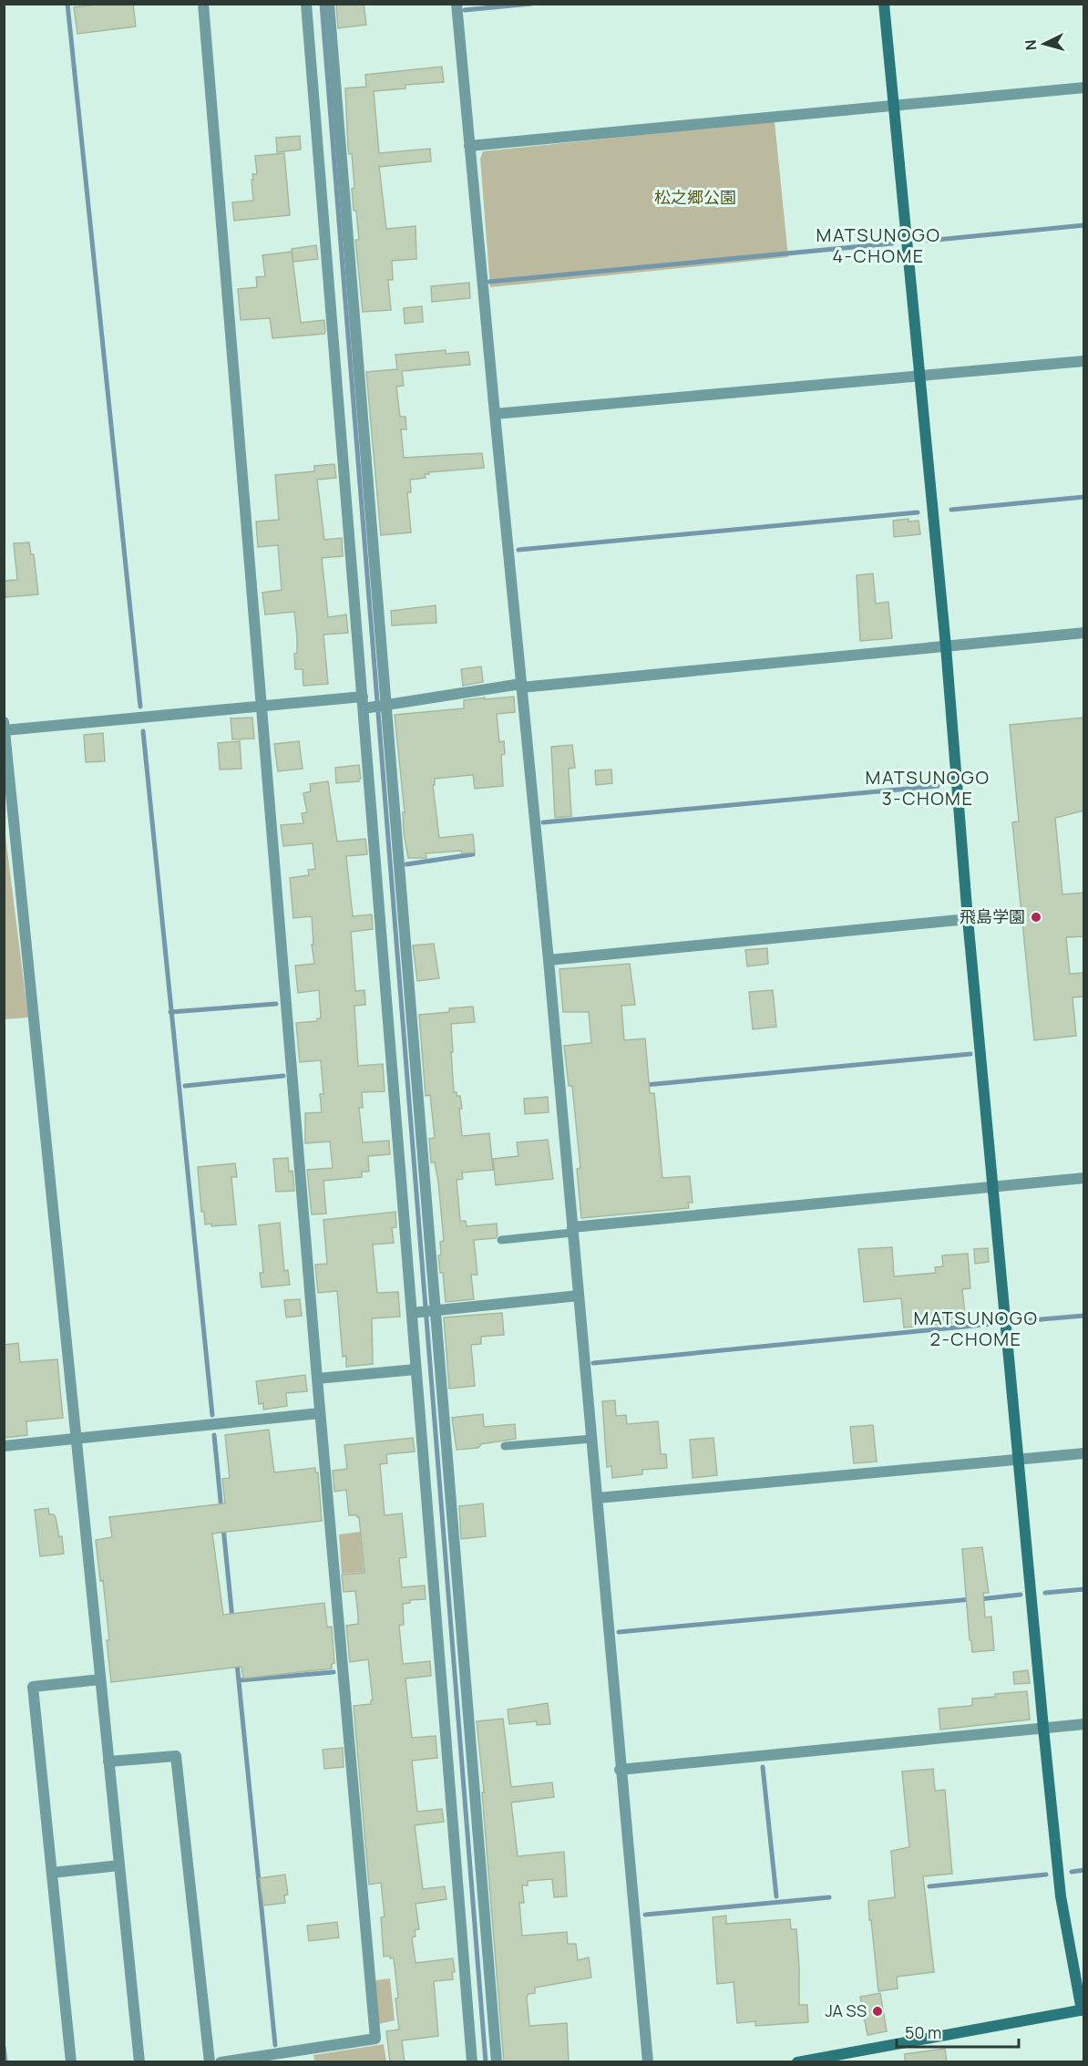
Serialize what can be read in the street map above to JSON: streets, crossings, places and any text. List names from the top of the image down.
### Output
{
  "districts": ["MATSUNOGO 4-CHOME", "MATSUNOGO 3-CHOME", "MATSUNOGO 2-CHOME"],
  "parks": ["松之郷公園"],
  "places": ["飛島学園", "JA SS"],
  "scale_bar": "50 m",
  "north": "left"
}
